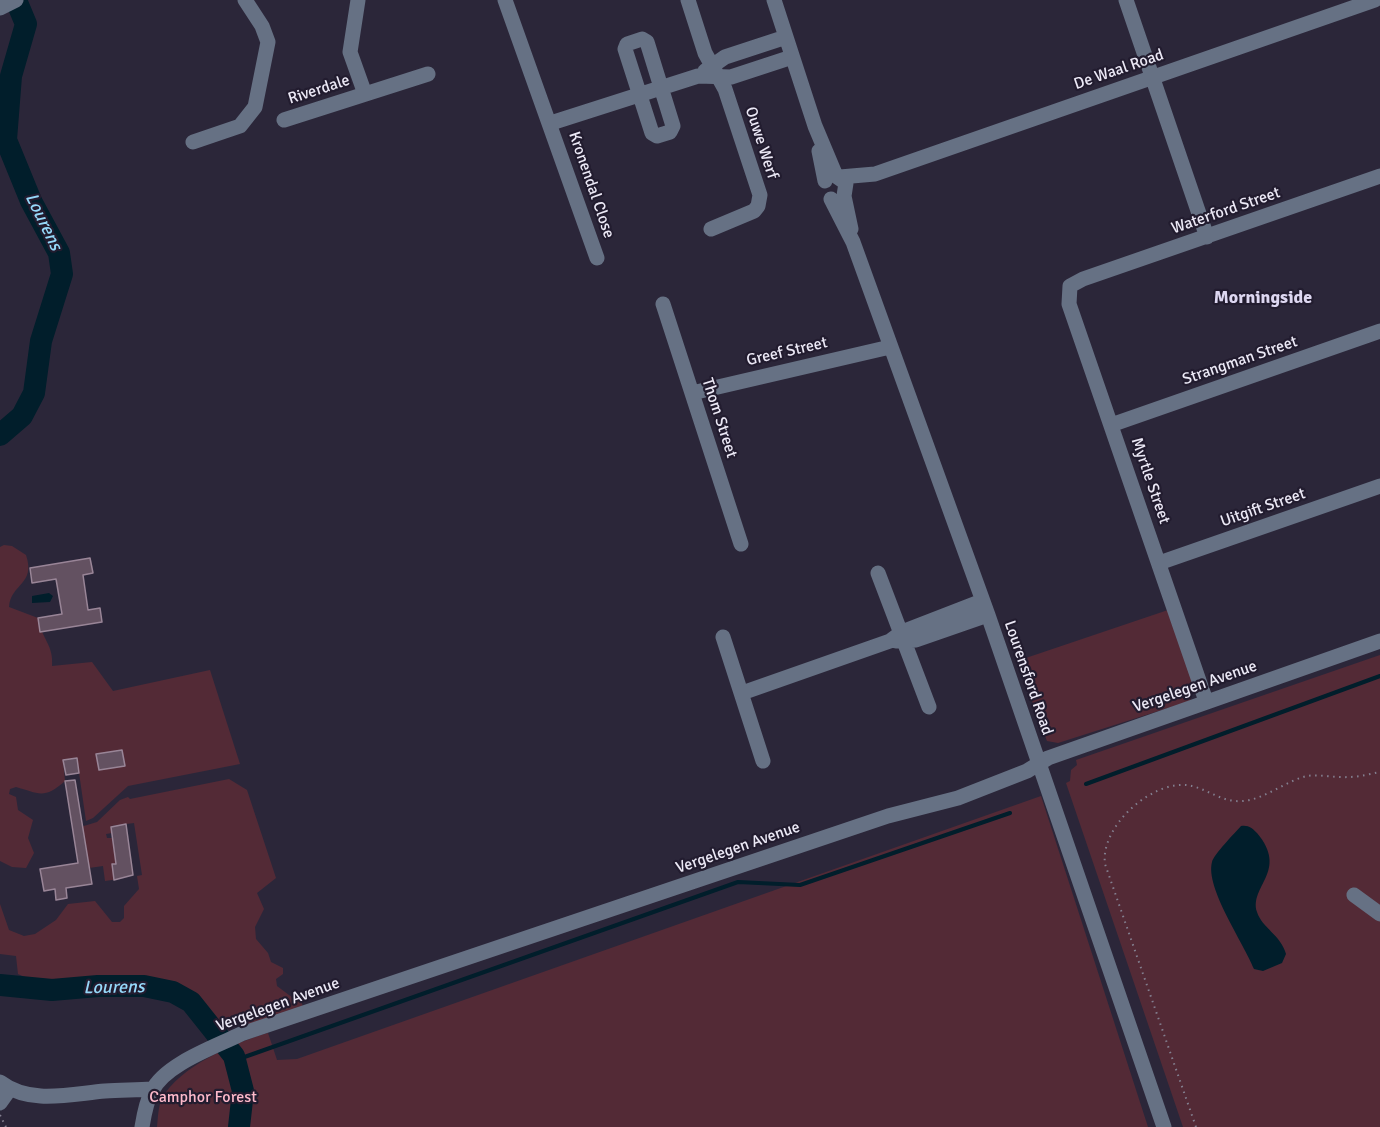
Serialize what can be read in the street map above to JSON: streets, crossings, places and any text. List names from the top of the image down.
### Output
{
  "streets": {
    "street": [
      "De Waal Road",
      "Riverdale",
      "Ouwe Werf",
      "Kronendal Close",
      "Waterford Street",
      "Greef Street",
      "Strangman Street",
      "Thom Street",
      "Myrtle Street",
      "Uitgift Street",
      "Lourensford Road",
      "Vergelegen Avenue"
    ]
  },
  "crossings": [
    ["De Waal Road", "Lourensford Road"],
    ["Waterford Street", "Myrtle Street"],
    ["Greef Street", "Thom Street"],
    ["Greef Street", "Lourensford Road"],
    ["Strangman Street", "Myrtle Street"],
    ["Myrtle Street", "Uitgift Street"],
    ["Myrtle Street", "Vergelegen Avenue"],
    ["Lourensford Road", "Vergelegen Avenue"]
  ],
  "districts": ["Morningside"],
  "water": ["Lourens"],
  "parks": ["Camphor Forest"]
}
